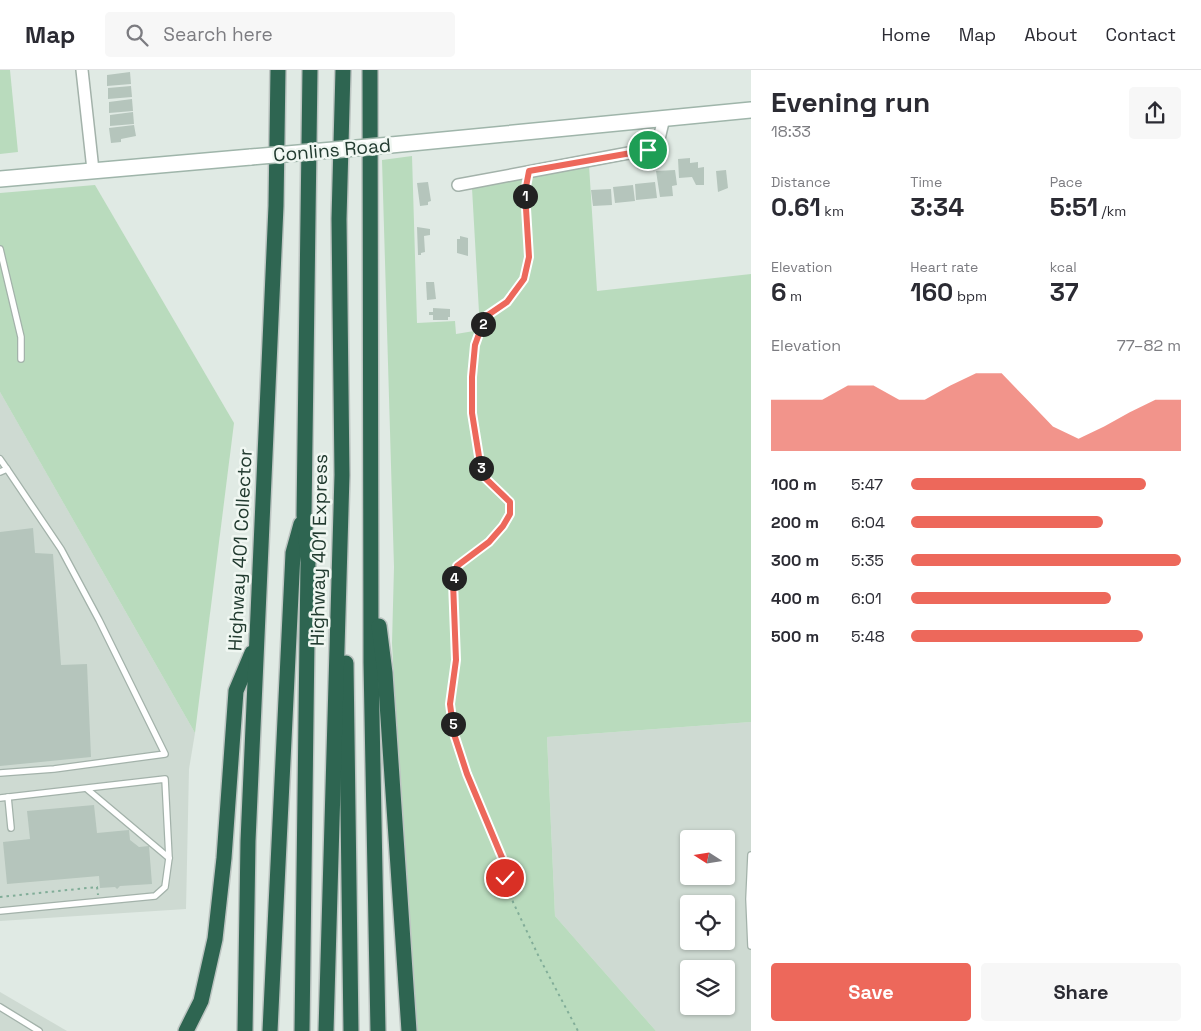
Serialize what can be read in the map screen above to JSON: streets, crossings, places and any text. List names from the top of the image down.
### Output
{
  "streets": {
    "highway": ["Highway 401 Collector", "Highway 401 Express"],
    "street": ["Conlins Road"]
  },
  "north": "left",
  "page": {
    "header": "Map",
    "search": "Search here",
    "nav": [
      "Home",
      "Map",
      "About",
      "Contact"
    ],
    "heading": ["Evening run", "18:33"],
    "stats": [
      ["Distance", "0.61 km"],
      ["Time", "3:34"],
      ["Pace", "5:51 /km"],
      ["Elevation", "6 m"],
      ["Heart rate", "160 bpm"],
      ["kcal", "37"]
    ],
    "pins": [
      "1",
      "2",
      "3",
      "4",
      "5"
    ],
    "chart": ["Elevation", "77–82 m"],
    "list": [
      {
        "name": "100 m",
        "note": "5:47"
      },
      {
        "name": "200 m",
        "note": "6:04"
      },
      {
        "name": "300 m",
        "note": "5:35"
      },
      {
        "name": "400 m",
        "note": "6:01"
      },
      {
        "name": "500 m",
        "note": "5:48"
      }
    ],
    "buttons": ["Save", "Share"]
  }
}
